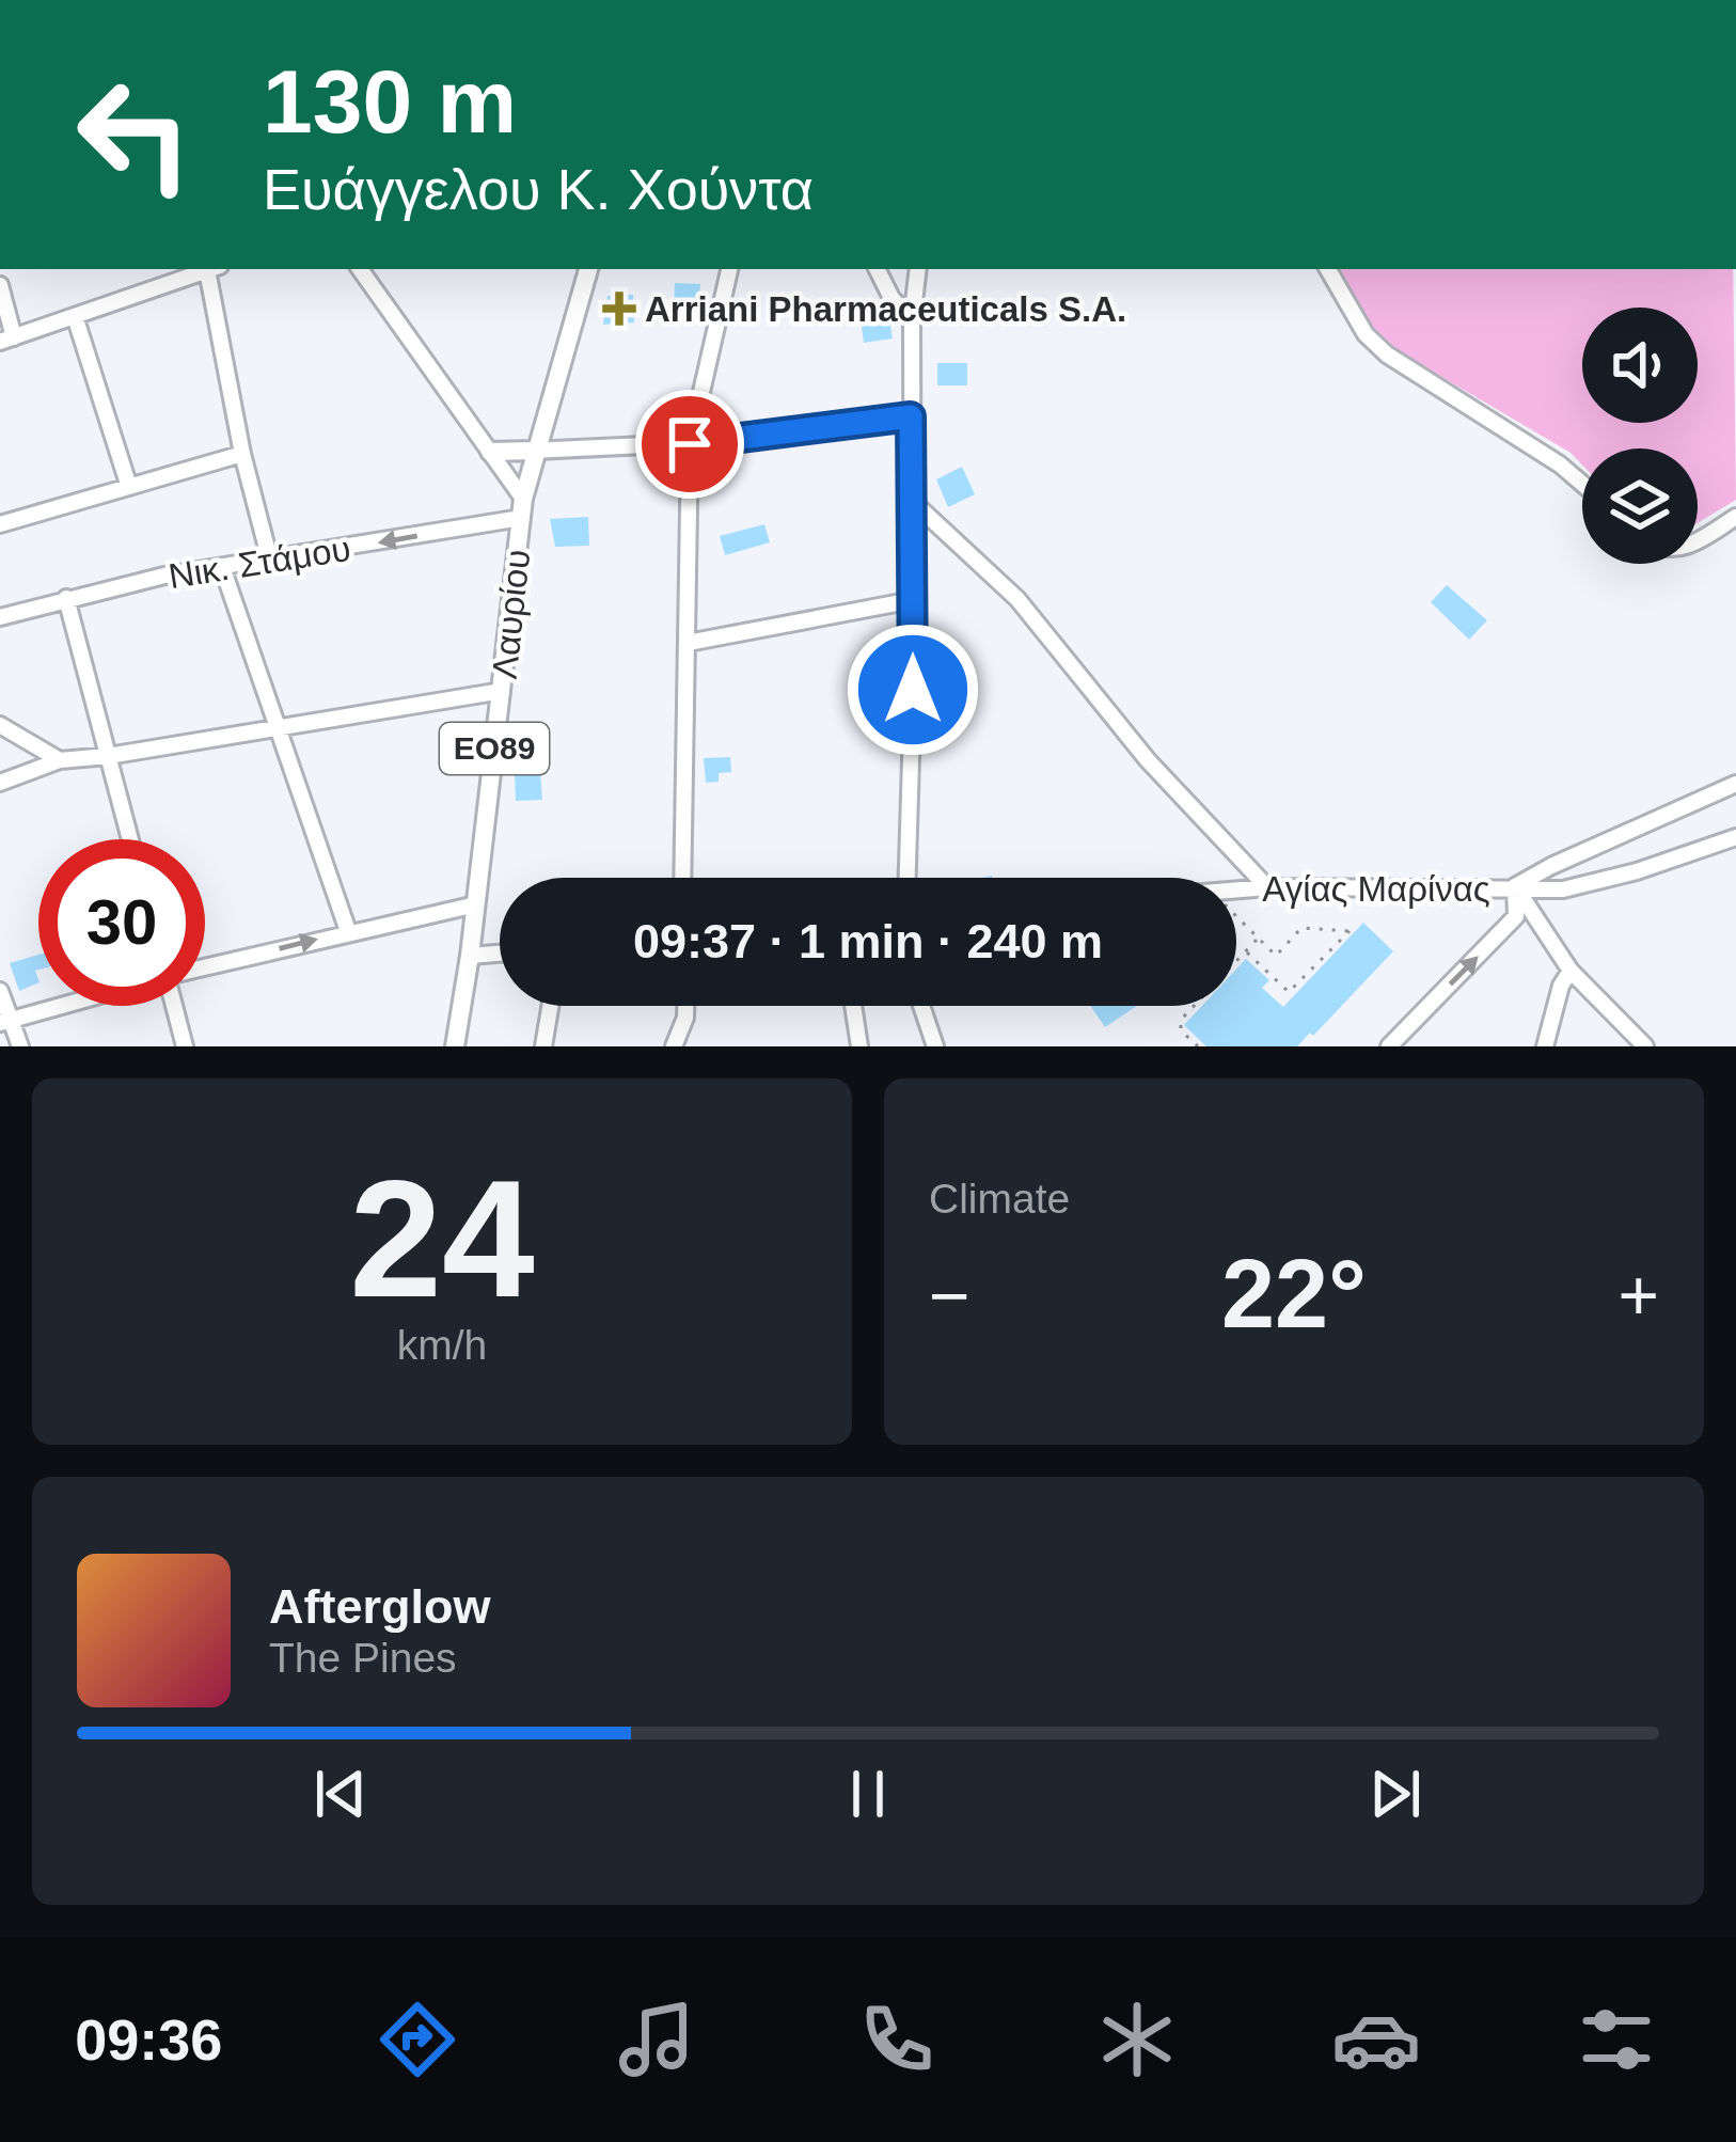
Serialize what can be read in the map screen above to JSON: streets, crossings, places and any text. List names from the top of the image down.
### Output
{
  "streets": {
    "main road": ["Λαυρίου", "ΕΟ89"],
    "street": ["Νικ. Στάμου", "Αγίας Μαρίνας"]
  },
  "crossings": [
    ["Νικ. Στάμου", "Λαυρίου"]
  ],
  "one_way": ["Νικ. Στάμου"],
  "places": {
    "health": ["Arriani Pharmaceuticals S.A."]
  },
  "page": {
    "turn": ["130 m", "Ευάγγελου Κ. Χούντα"],
    "limit": "30",
    "trip": "09:37 · 1 min · 240 m",
    "tile": [
      ["24", "km/h"],
      "Climate"
    ],
    "heat": ["−", "22°", "+"],
    "song": ["Afterglow", "The Pines"],
    "tabs": "09:36"
  }
}
